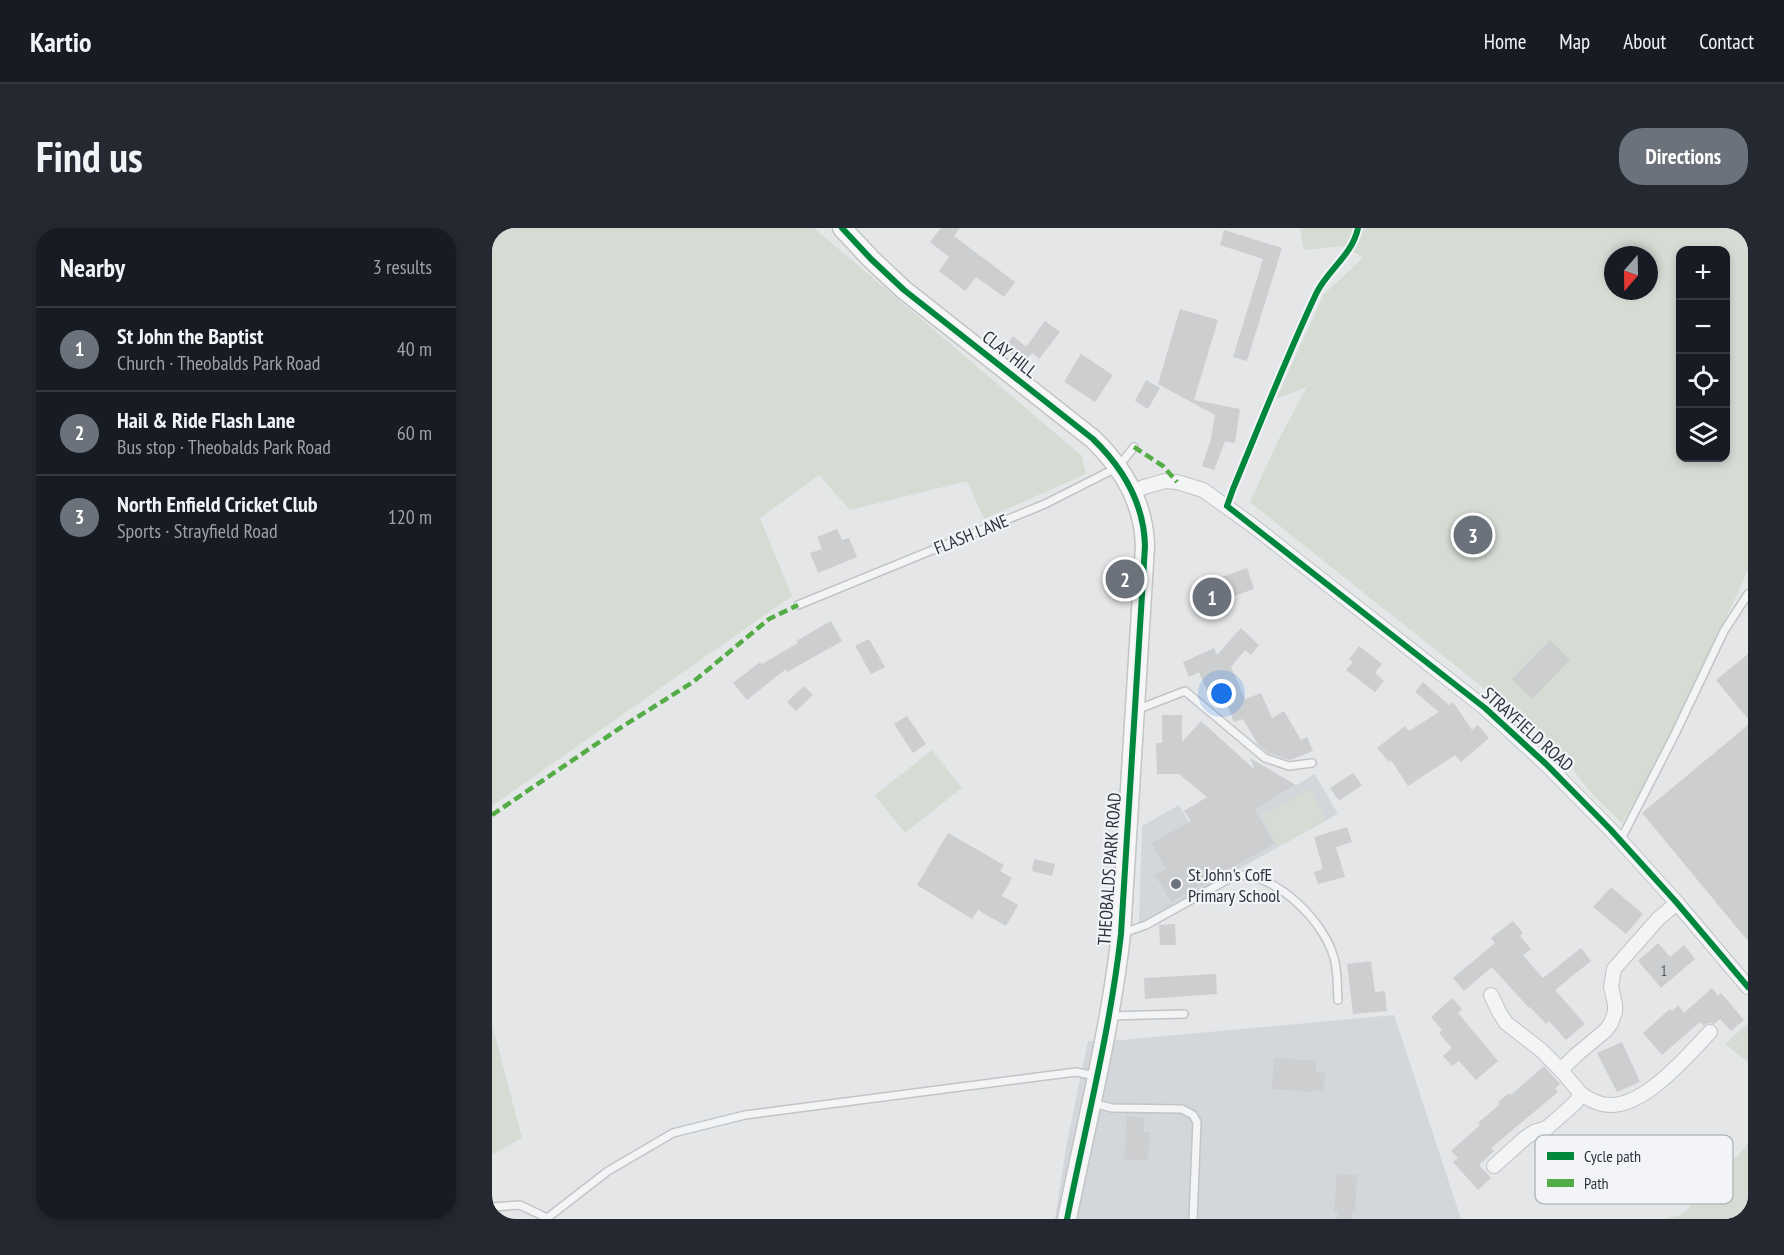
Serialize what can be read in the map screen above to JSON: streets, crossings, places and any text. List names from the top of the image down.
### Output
{
  "streets": {
    "street": ["CLAY HILL", "STRAYFIELD ROAD", "THEOBALDS PARK ROAD"],
    "lane": ["FLASH LANE"]
  },
  "crossings": [
    ["CLAY HILL", "FLASH LANE"],
    ["CLAY HILL", "STRAYFIELD ROAD"],
    ["CLAY HILL", "THEOBALDS PARK ROAD"]
  ],
  "places": ["St John's CofE Primary School"],
  "house_numbers": ["1"],
  "legend": ["Cycle path", "Path"],
  "north": "bottom",
  "page": {
    "header": "Kartio",
    "nav": [
      "Home",
      "Map",
      "About",
      "Contact"
    ],
    "buttons": "Directions",
    "title": "Find us",
    "heading": ["Nearby", "3 results"],
    "map_buttons": ["+", "−"],
    "list": [
      {
        "mark": "1",
        "name": "St John the Baptist",
        "note": "Church · Theobalds Park Road",
        "value": "40 m"
      },
      {
        "mark": "2",
        "name": "Hail & Ride Flash Lane",
        "note": "Bus stop · Theobalds Park Road",
        "value": "60 m"
      },
      {
        "mark": "3",
        "name": "North Enfield Cricket Club",
        "note": "Sports · Strayfield Road",
        "value": "120 m"
      }
    ],
    "pins": ["3", "2", "1"]
  }
}
